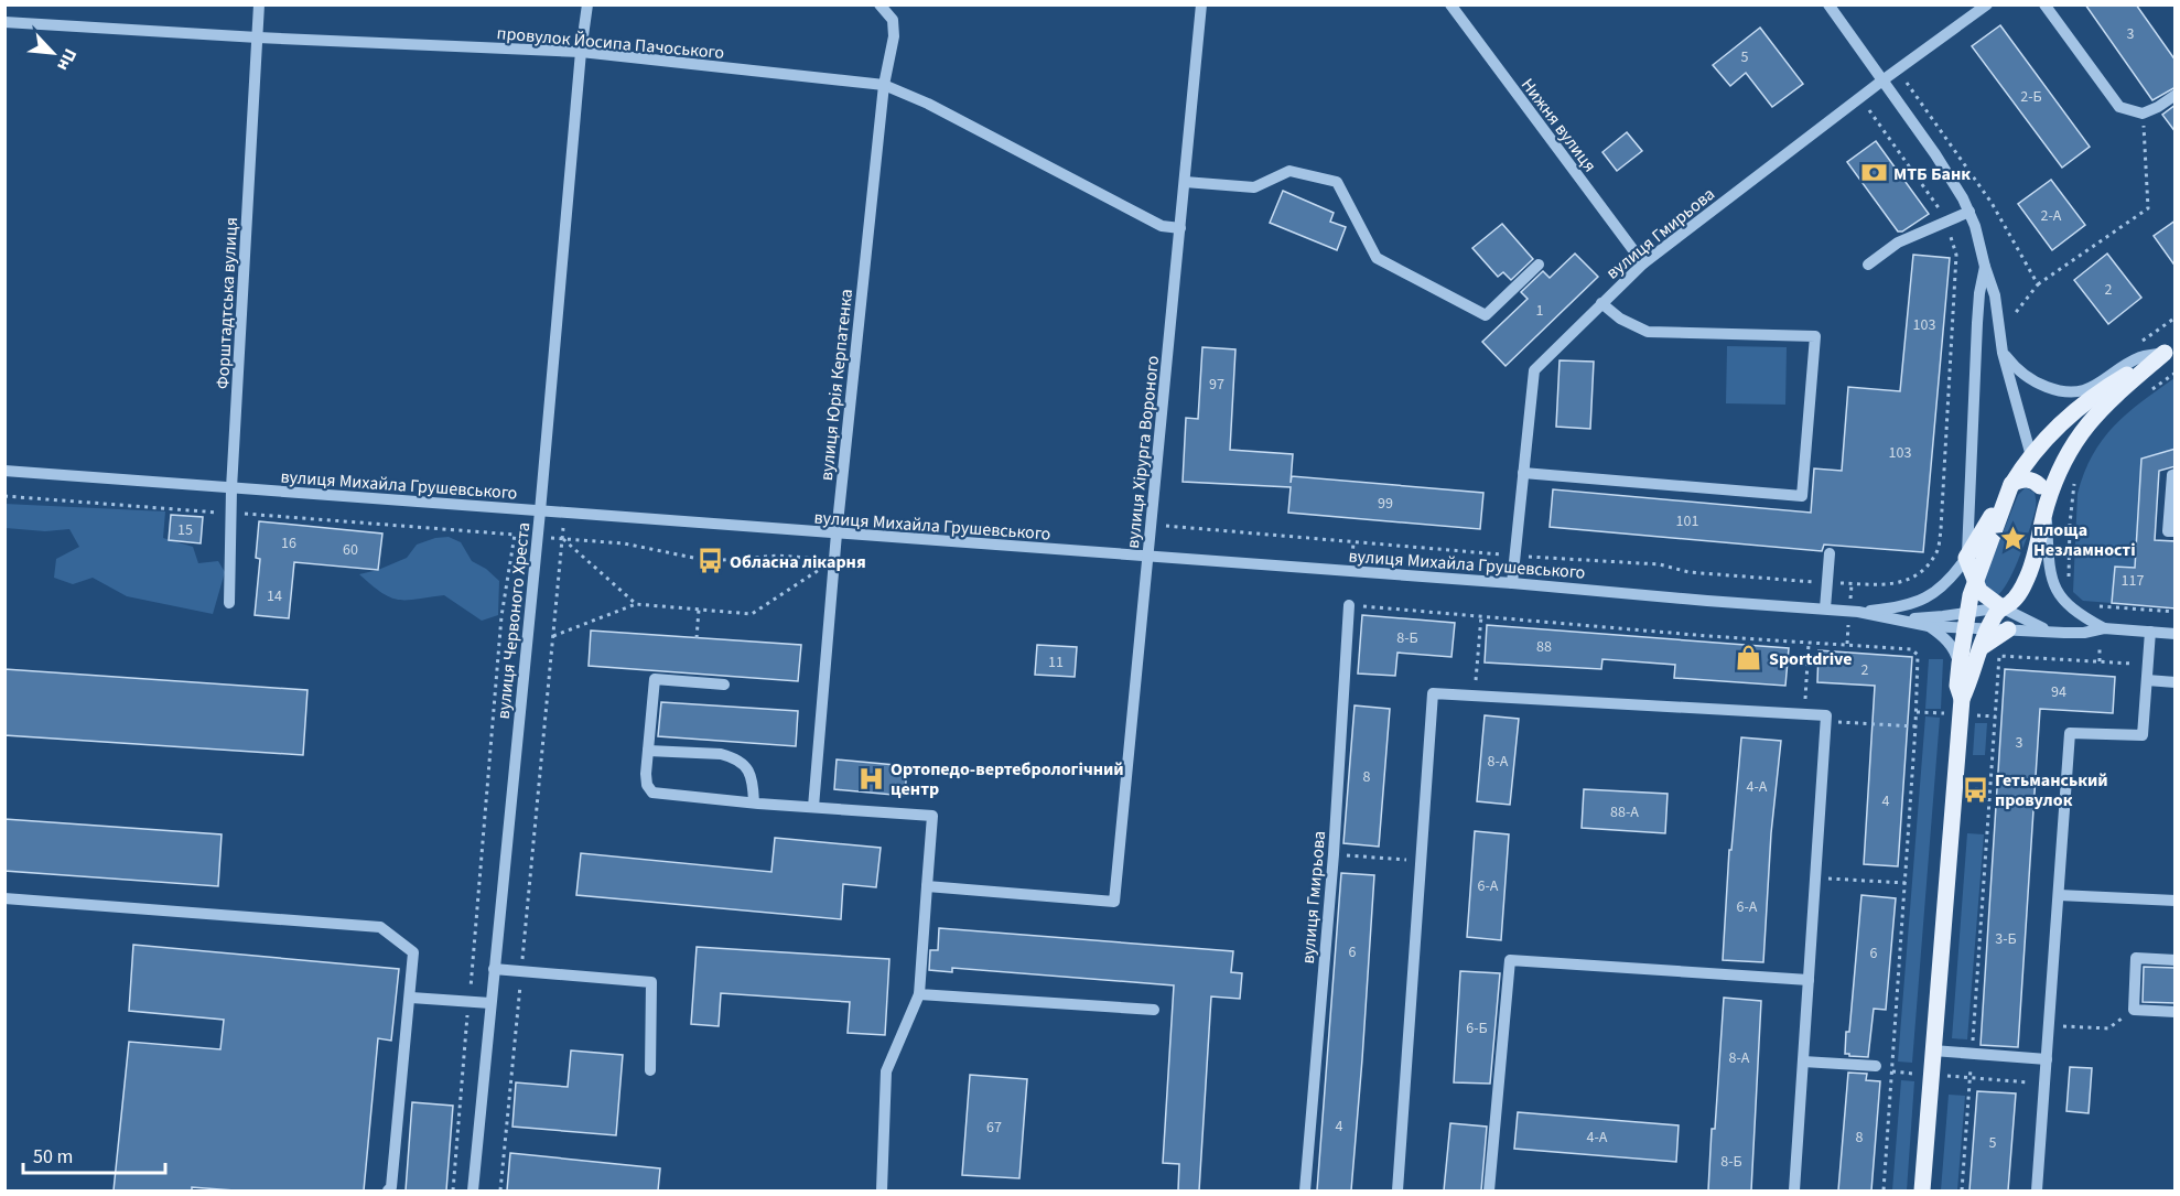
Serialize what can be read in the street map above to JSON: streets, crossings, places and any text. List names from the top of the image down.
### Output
{
  "streets": {
    "street": [
      "провулок Йосипа Пачоського",
      "Нижня вулиця",
      "вулиця Гмирьова",
      "Форштадтська вулиця",
      "вулиця Юрія Керпатенка",
      "вулиця Хірурга Вороного",
      "вулиця Михайла Грушевського",
      "вулиця Червоного Хреста"
    ]
  },
  "crossings": [
    ["провулок Йосипа Пачоського", "Форштадтська вулиця"],
    ["провулок Йосипа Пачоського", "вулиця Юрія Керпатенка"],
    ["провулок Йосипа Пачоського", "вулиця Хірурга Вороного"],
    ["провулок Йосипа Пачоського", "вулиця Червоного Хреста"],
    ["Нижня вулиця", "вулиця Гмирьова"],
    ["вулиця Гмирьова", "вулиця Михайла Грушевського"],
    ["Форштадтська вулиця", "вулиця Михайла Грушевського"],
    ["вулиця Юрія Керпатенка", "вулиця Михайла Грушевського"],
    ["вулиця Хірурга Вороного", "вулиця Михайла Грушевського"],
    ["вулиця Михайла Грушевського", "вулиця Червоного Хреста"]
  ],
  "places": {
    "bank": ["МТБ Банк"],
    "place": ["площа Незламності"],
    "bus stop": ["Обласна лікарня", "Гетьманський провулок"],
    "shop": ["Sportdrive"],
    "hospital": ["Ортопедо-вертебрологічний центр"]
  },
  "house_numbers": [
    "3",
    "5",
    "2-Б",
    "2-А",
    "2",
    "1",
    "103",
    "97",
    "103",
    "99",
    "101",
    "15",
    "16",
    "60",
    "117",
    "14",
    "8-Б",
    "88",
    "11",
    "2",
    "94",
    "3",
    "8-А",
    "8",
    "4-А",
    "4",
    "88-А",
    "6-А",
    "6-А",
    "3-Б",
    "6",
    "6",
    "6-Б",
    "8-А",
    "4",
    "67",
    "4-А",
    "8",
    "5",
    "8-Б"
  ],
  "scale_bar": "50 m",
  "north": "bottom right"
}
